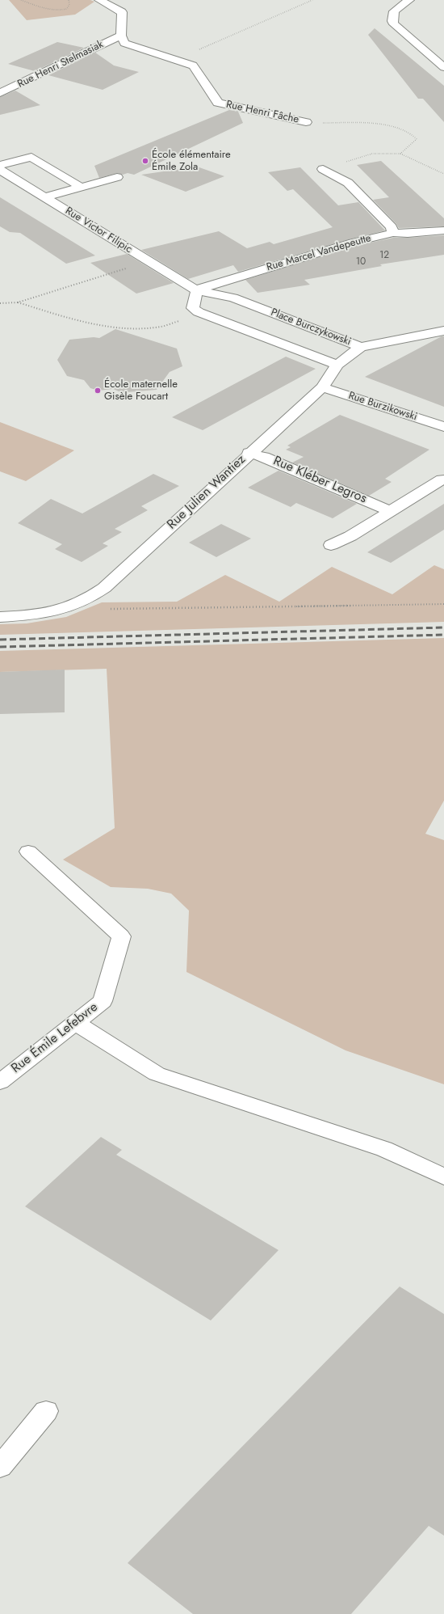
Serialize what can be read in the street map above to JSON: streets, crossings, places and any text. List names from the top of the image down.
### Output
{
  "streets": {
    "street": [
      "Rue Henri Stelmasiak",
      "Rue Henri Fâche",
      "Rue Victor Filipic",
      "Rue Marcel Vandepeutte",
      "Place Burczykowski",
      "Rue Burzikowski",
      "Rue Kléber Legros",
      "Rue Julien Wantiez",
      "Rue Émile Lefebvre"
    ]
  },
  "crossings": [
    ["Rue Henri Stelmasiak", "Rue Henri Fâche"],
    ["Rue Victor Filipic", "Rue Marcel Vandepeutte"],
    ["Rue Victor Filipic", "Place Burczykowski"],
    ["Rue Marcel Vandepeutte", "Place Burczykowski"],
    ["Place Burczykowski", "Rue Julien Wantiez"],
    ["Rue Burzikowski", "Rue Julien Wantiez"],
    ["Rue Kléber Legros", "Rue Julien Wantiez"]
  ],
  "places": ["École élémentaire Émile Zola", "École maternelle Gisèle Foucart"],
  "house_numbers": ["12", "10"]
}
